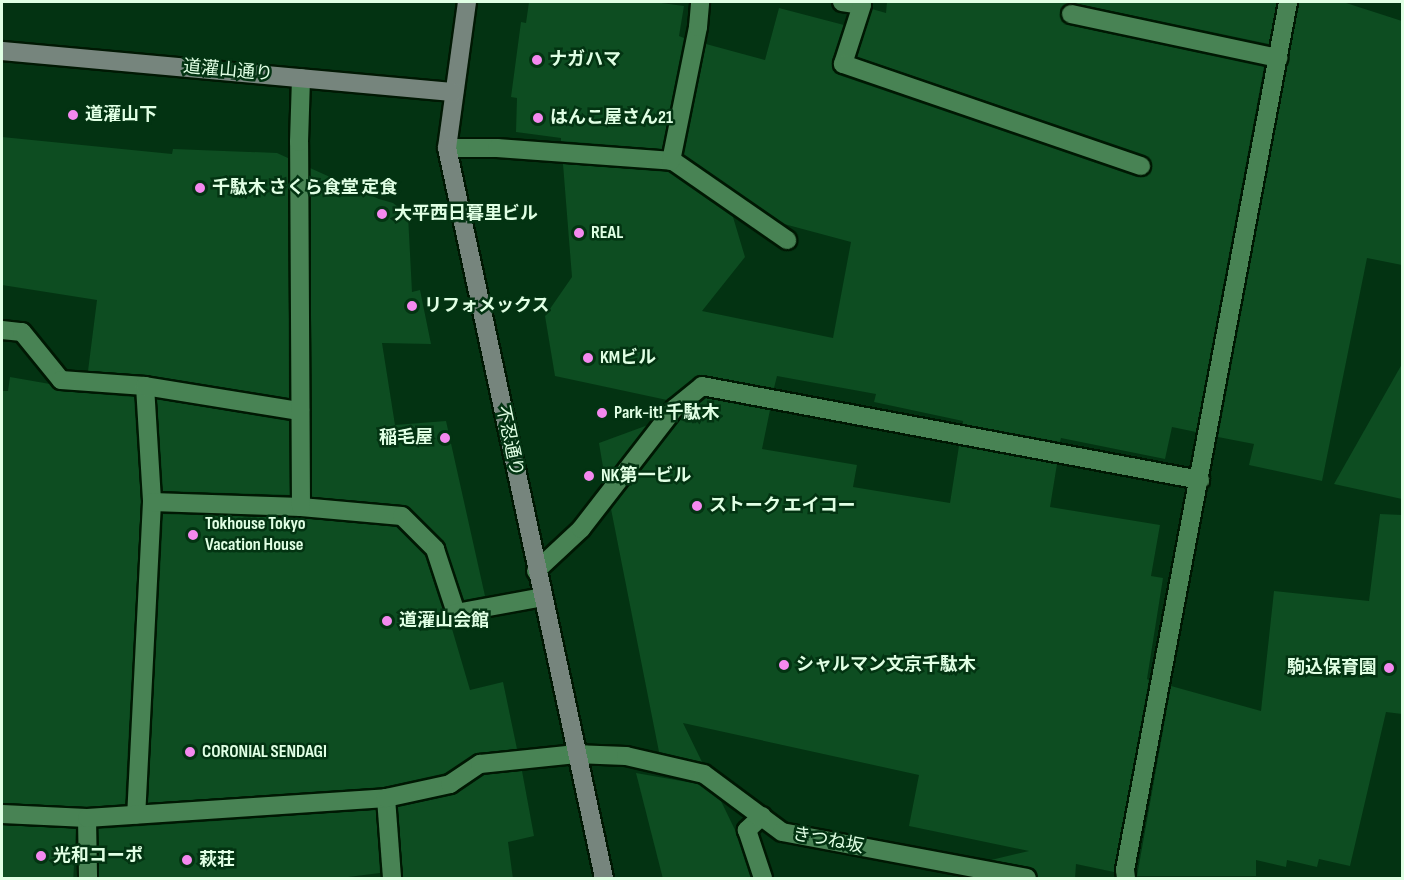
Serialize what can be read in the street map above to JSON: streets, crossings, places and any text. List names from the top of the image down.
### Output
{
  "streets": {
    "main road": ["道灌山通り", "不忍通り"],
    "street": ["きつね坂"]
  },
  "crossings": [
    ["道灌山通り", "不忍通り"],
    ["不忍通り", "きつね坂"]
  ],
  "places": [
    "ナガハマ",
    "道灌山下",
    "はんこ屋さん21",
    "千駄木 さくら食堂 定食",
    "大平西日暮里ビル",
    "REAL",
    "リフォメックス",
    "KMビル",
    "Park-it! 千駄木",
    "稲毛屋",
    "NK第一ビル",
    "ストーク エイコー",
    "Tokhouse Tokyo Vacation House",
    "道灌山会館",
    "シャルマン文京千駄木",
    "駒込保育園",
    "CORONIAL SENDAGI",
    "光和コーポ",
    "萩荘"
  ]
}
